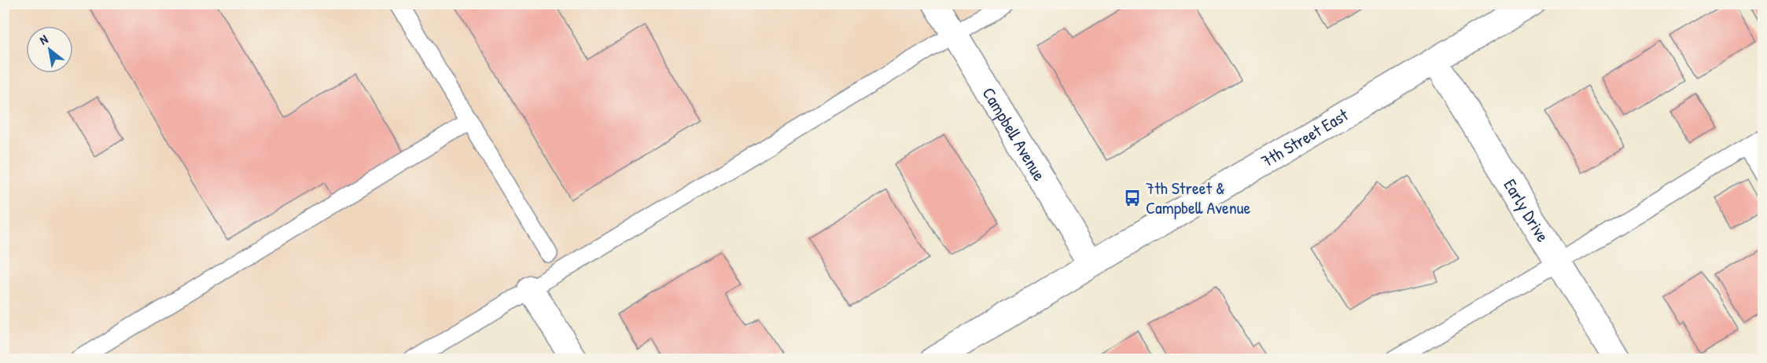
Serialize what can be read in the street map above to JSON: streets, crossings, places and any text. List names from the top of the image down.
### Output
{
  "streets": {
    "street": ["Campbell Avenue", "7th Street East", "Early Drive"]
  },
  "crossings": [
    ["Campbell Avenue", "7th Street East"],
    ["7th Street East", "Early Drive"]
  ],
  "places": {
    "bus stop": ["7th Street & Campbell Avenue"]
  },
  "north": "top left"
}
